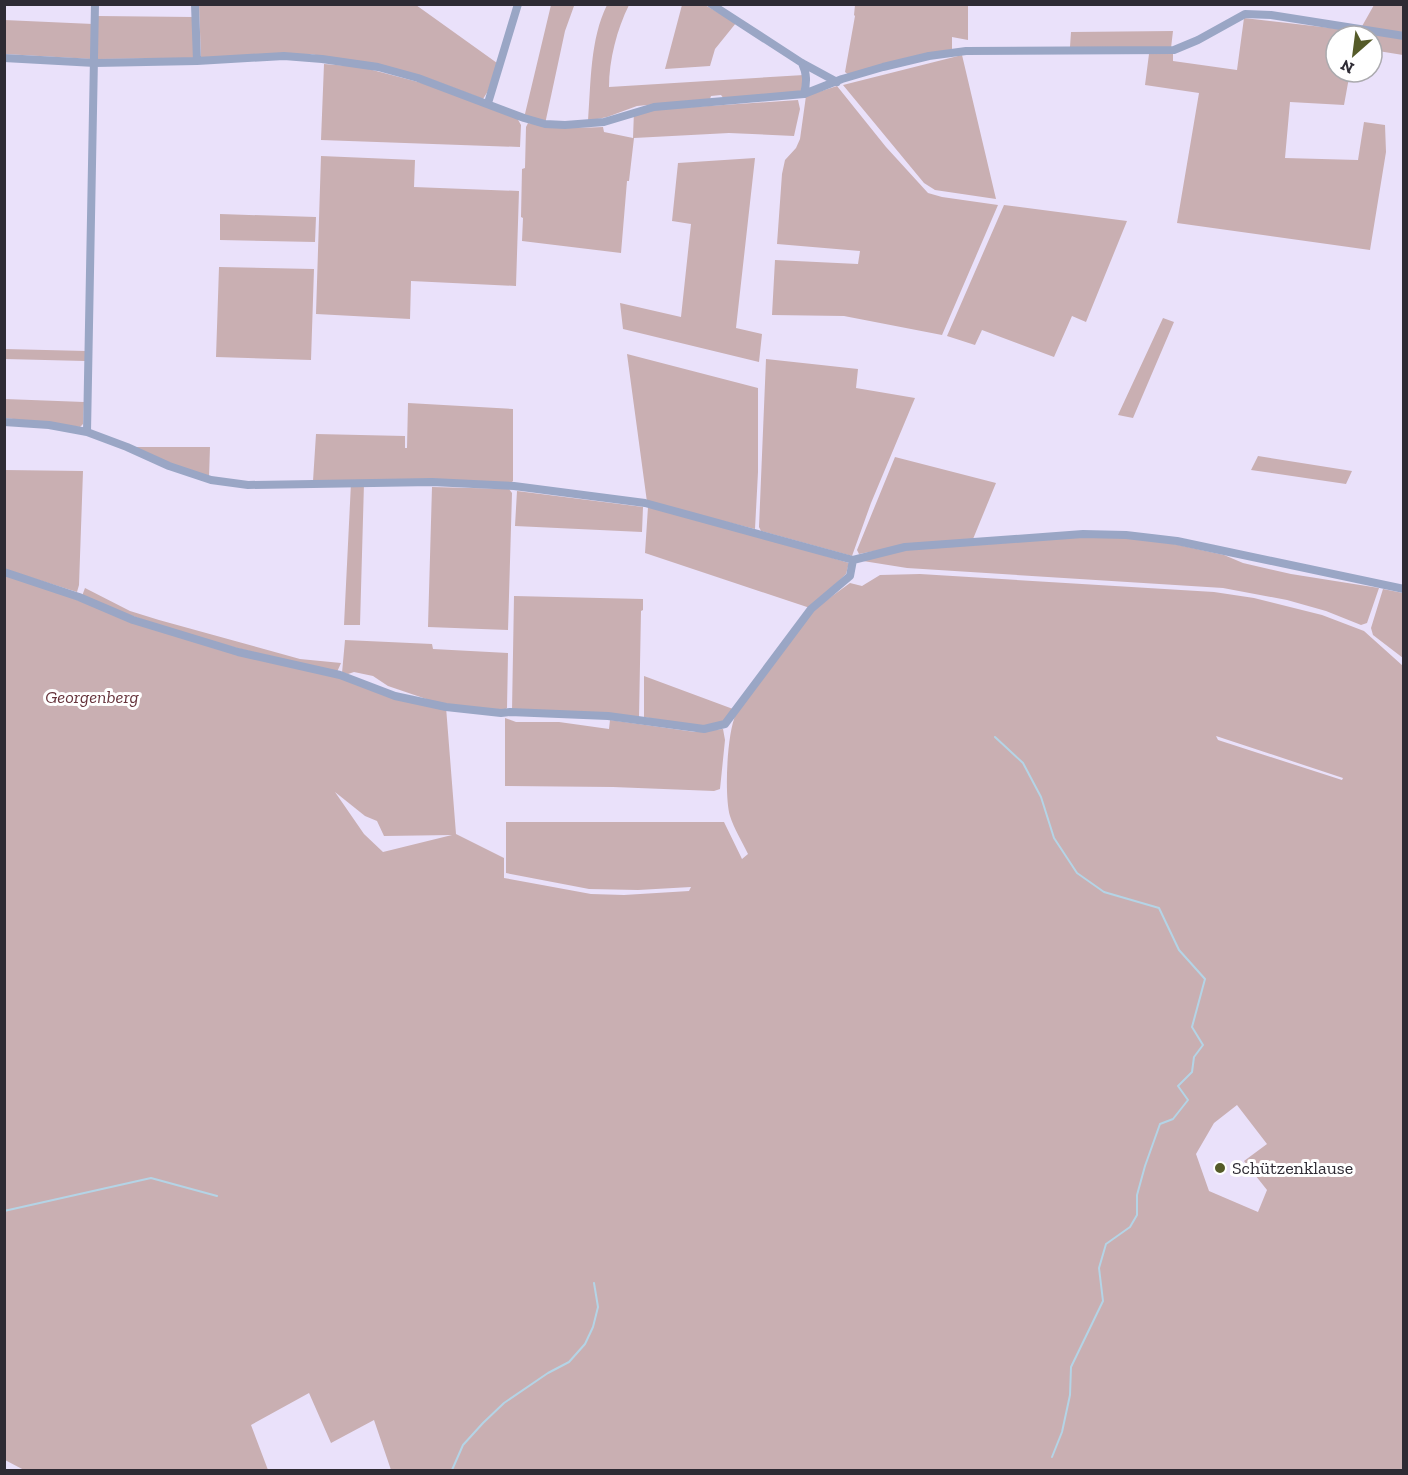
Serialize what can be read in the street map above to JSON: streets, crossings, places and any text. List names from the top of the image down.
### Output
{
  "parks": ["Georgenberg"],
  "places": ["Schützenklause"],
  "north": "bottom left"
}
